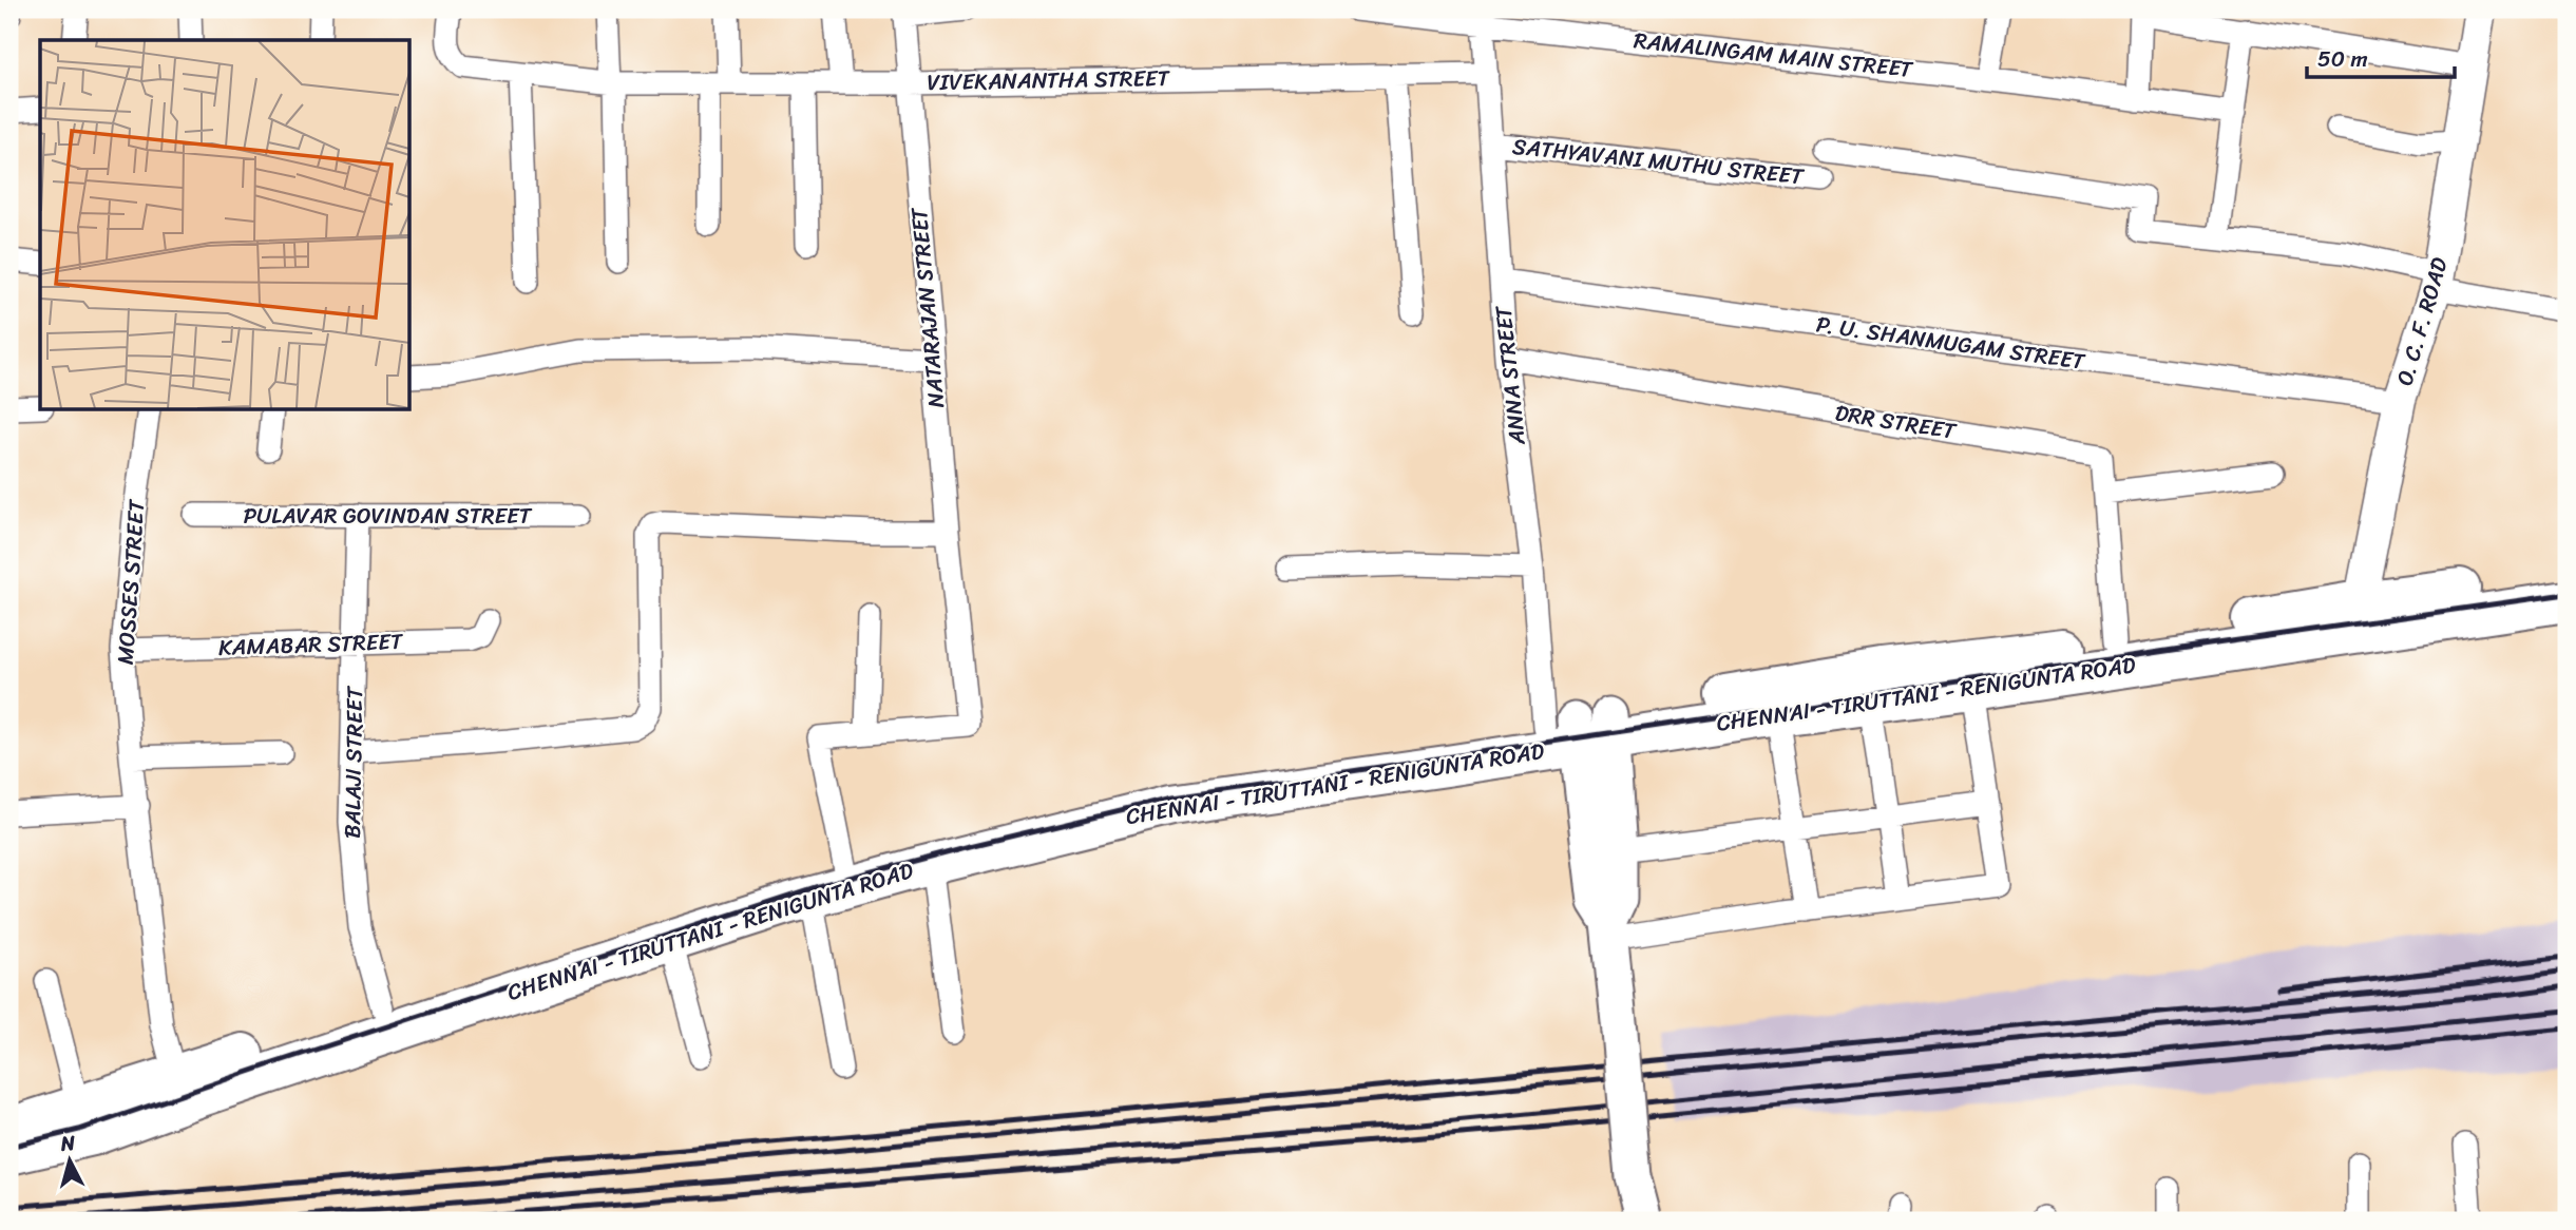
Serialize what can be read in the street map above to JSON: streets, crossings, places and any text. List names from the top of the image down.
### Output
{
  "streets": {
    "highway": ["CHENNAI - TIRUTTANI - RENIGUNTA ROAD"],
    "street": [
      "RAMALINGAM MAIN STREET",
      "VIVEKANANTHA STREET",
      "SATHYAVANI MUTHU STREET",
      "NATARAJAN STREET",
      "O. C. F. ROAD",
      "P. U. SHANMUGAM STREET",
      "ANNA STREET",
      "DRR STREET",
      "PULAVAR GOVINDAN STREET",
      "MOSSES STREET",
      "KAMABAR STREET",
      "BALAJI STREET"
    ]
  },
  "crossings": [
    ["RAMALINGAM MAIN STREET", "ANNA STREET"],
    ["VIVEKANANTHA STREET", "NATARAJAN STREET"],
    ["VIVEKANANTHA STREET", "ANNA STREET"],
    ["SATHYAVANI MUTHU STREET", "ANNA STREET"],
    ["O. C. F. ROAD", "P. U. SHANMUGAM STREET"],
    ["O. C. F. ROAD", "CHENNAI - TIRUTTANI - RENIGUNTA ROAD"],
    ["P. U. SHANMUGAM STREET", "ANNA STREET"],
    ["ANNA STREET", "DRR STREET"],
    ["ANNA STREET", "CHENNAI - TIRUTTANI - RENIGUNTA ROAD"],
    ["DRR STREET", "CHENNAI - TIRUTTANI - RENIGUNTA ROAD"],
    ["PULAVAR GOVINDAN STREET", "BALAJI STREET"],
    ["MOSSES STREET", "KAMABAR STREET"],
    ["MOSSES STREET", "CHENNAI - TIRUTTANI - RENIGUNTA ROAD"],
    ["KAMABAR STREET", "BALAJI STREET"],
    ["CHENNAI - TIRUTTANI - RENIGUNTA ROAD", "BALAJI STREET"]
  ],
  "scale_bar": "50 m",
  "north": "top"
}
